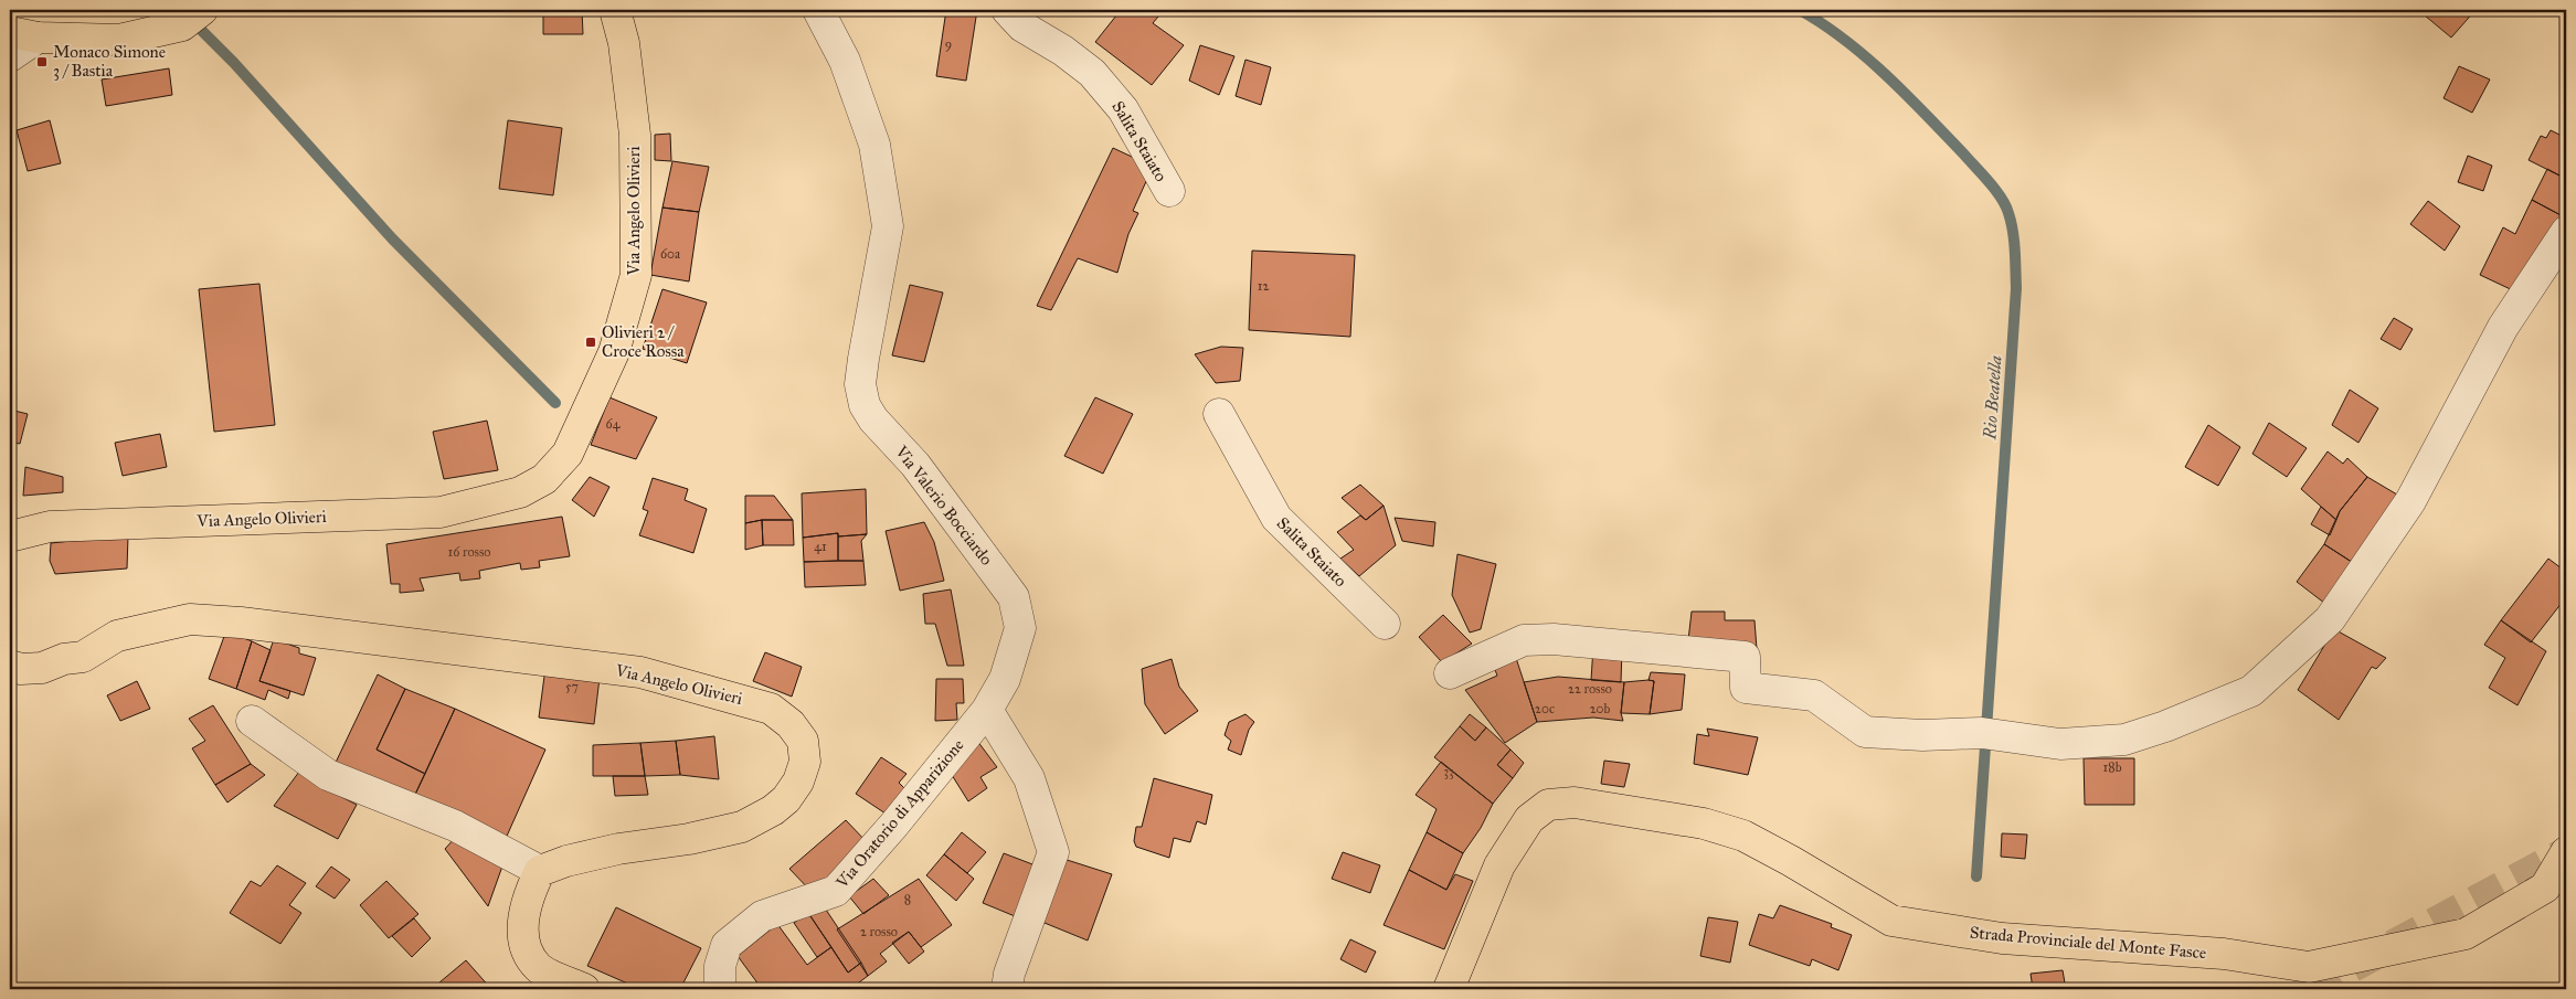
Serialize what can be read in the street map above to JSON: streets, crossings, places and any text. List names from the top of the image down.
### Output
{
  "streets": {
    "main road": ["Via Angelo Olivieri", "Strada Provinciale del Monte Fasce"],
    "street": ["Salita Staiato", "Via Valerio Bocciardo", "Via Oratorio di Apparizione"]
  },
  "crossings": [
    ["Via Valerio Bocciardo", "Via Oratorio di Apparizione"]
  ],
  "water": ["Rio Beatella"],
  "places": {
    "transit": ["Monaco Simone 3 / Bastia", "Olivieri 2 / Croce Rossa"]
  },
  "house_numbers": [
    "9",
    "60a",
    "12",
    "64",
    "41",
    "16 rosso",
    "57",
    "22 rosso",
    "20c",
    "20b",
    "18b",
    "33",
    "8",
    "2 rosso"
  ]
}
